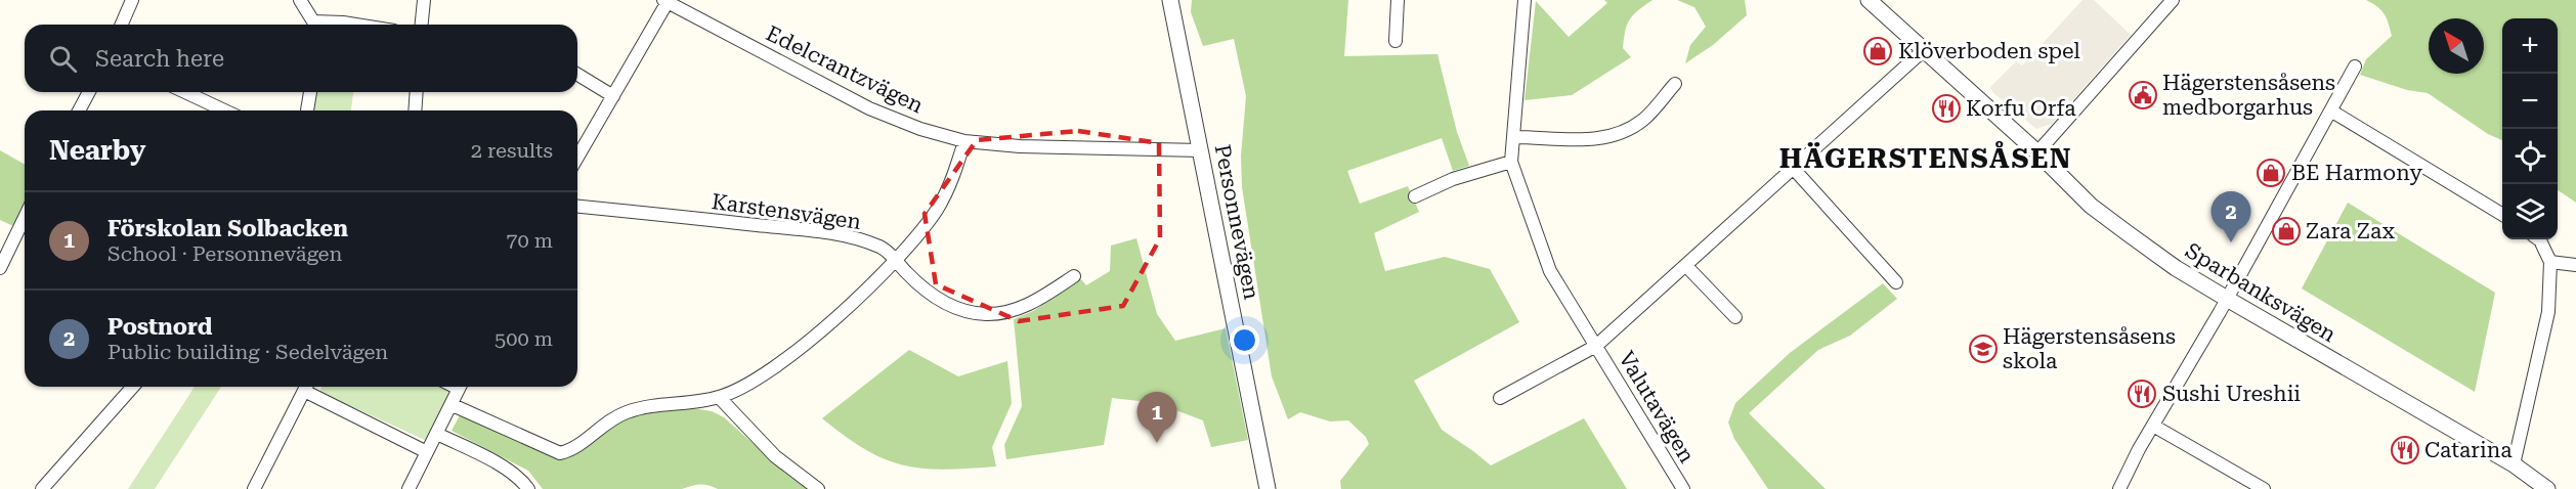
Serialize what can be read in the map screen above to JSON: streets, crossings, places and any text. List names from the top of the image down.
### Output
{
  "streets": {
    "street": [
      "Edelcrantzvägen",
      "Karstensvägen",
      "Personnevägen",
      "Sparbanksvägen",
      "Valutavägen"
    ]
  },
  "crossings": [
    ["Edelcrantzvägen", "Personnevägen"]
  ],
  "districts": ["HÄGERSTENSÅSEN"],
  "places": {
    "shop": ["Klöverboden spel", "BE Harmony", "Zara Zax"],
    "public building": ["Hägerstensåsens medborgarhus"],
    "restaurant": ["Korfu Orfa", "Sushi Ureshii", "Catarina"],
    "school or university": ["Hägerstensåsens skola"]
  },
  "north": "top left",
  "page": {
    "map_buttons": ["+", "−"],
    "search": "Search here",
    "heading": ["Nearby", "2 results"],
    "list": [
      {
        "mark": "1",
        "name": "Förskolan Solbacken",
        "note": "School · Personnevägen",
        "value": "70 m"
      },
      {
        "mark": "2",
        "name": "Postnord",
        "note": "Public building · Sedelvägen",
        "value": "500 m"
      }
    ],
    "pins": ["2", "1"]
  }
}
